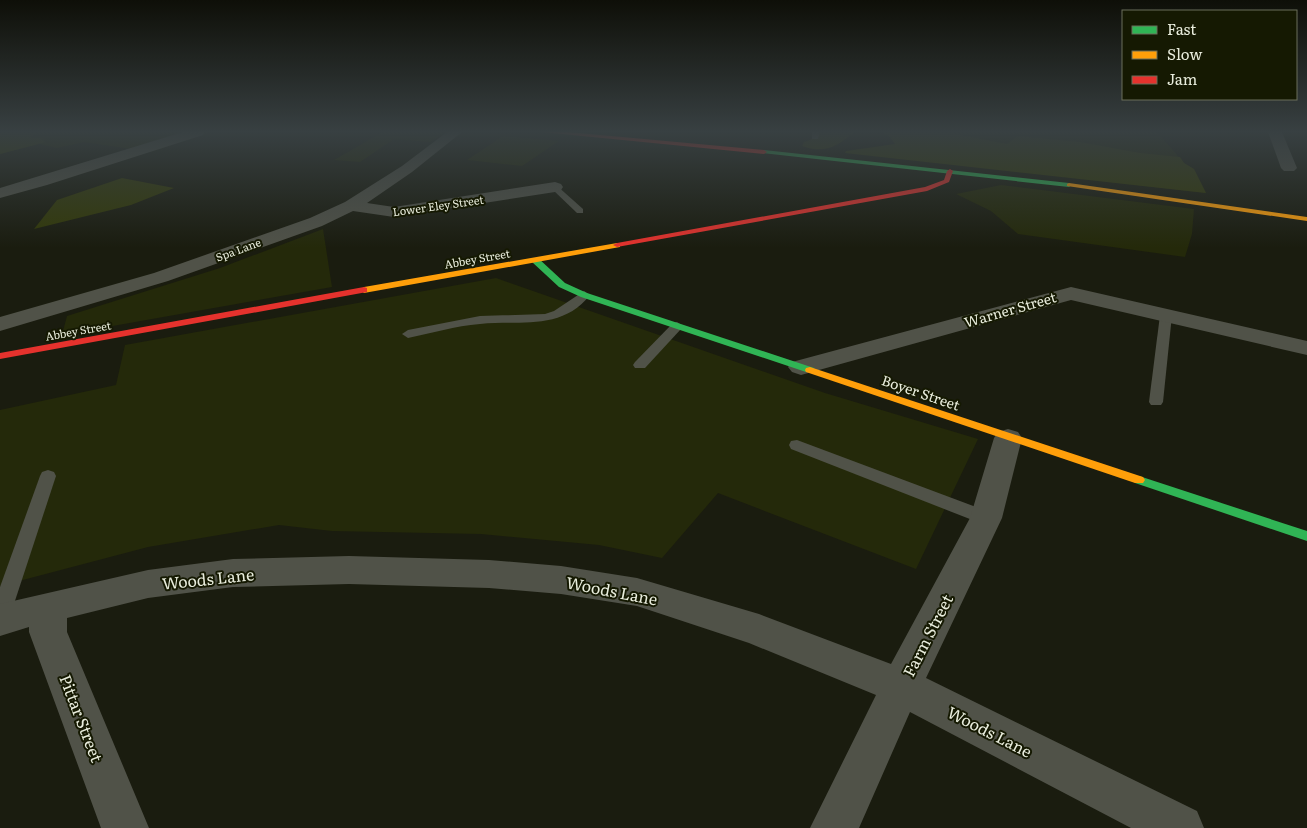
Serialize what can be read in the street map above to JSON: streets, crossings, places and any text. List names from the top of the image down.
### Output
{
  "streets": {
    "street": [
      "Lower Eley Street",
      "Spa Lane",
      "Abbey Street",
      "Warner Street",
      "Boyer Street",
      "Woods Lane",
      "Farm Street",
      "Pittar Street"
    ]
  },
  "crossings": [
    ["Lower Eley Street", "Spa Lane"],
    ["Abbey Street", "Boyer Street"],
    ["Warner Street", "Boyer Street"],
    ["Boyer Street", "Farm Street"],
    ["Woods Lane", "Farm Street"],
    ["Woods Lane", "Pittar Street"]
  ],
  "legend": ["Fast", "Slow", "Jam"]
}
